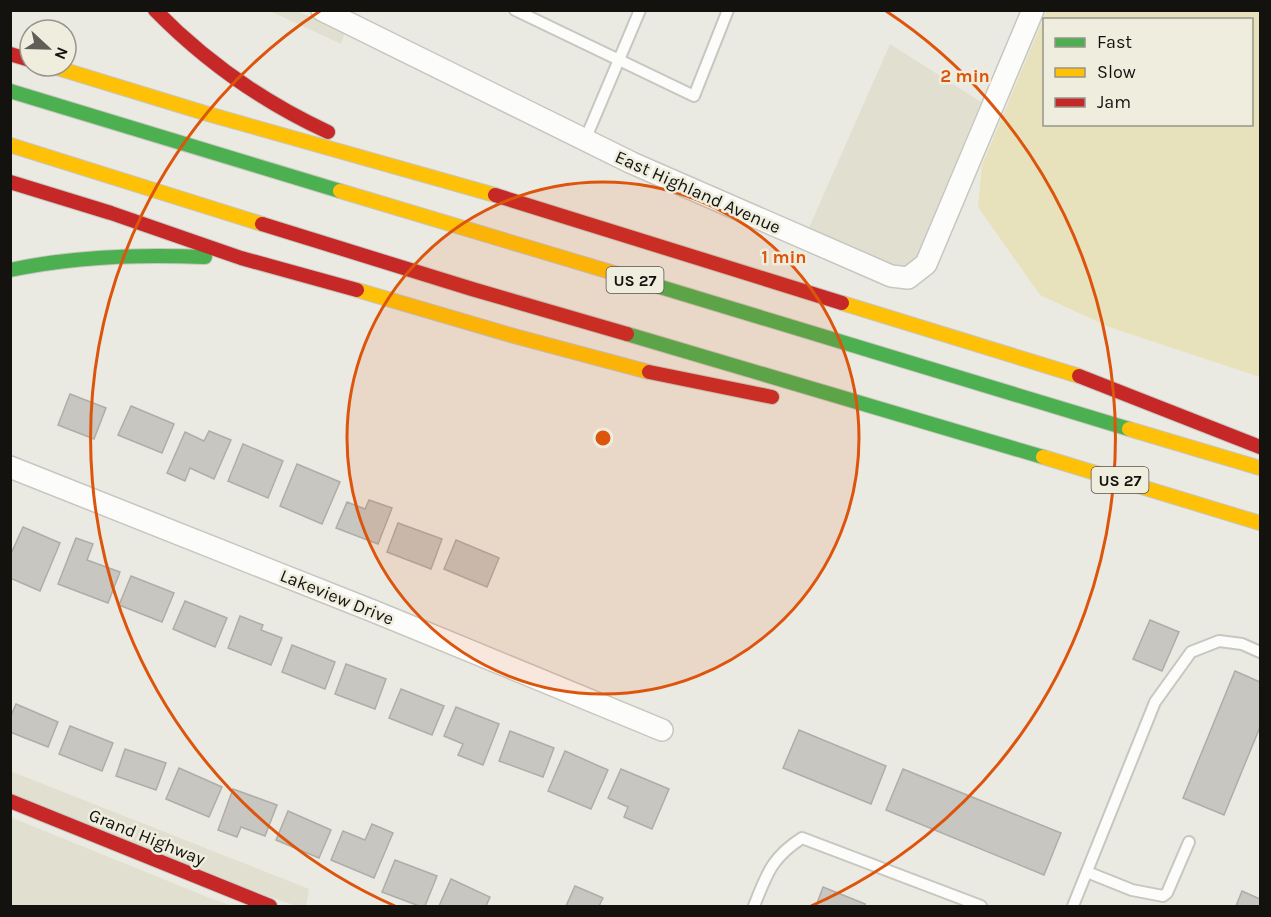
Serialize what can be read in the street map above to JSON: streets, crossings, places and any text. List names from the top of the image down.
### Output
{
  "streets": {
    "main road": ["US 27", "Grand Highway"],
    "street": ["East Highland Avenue", "Lakeview Drive"]
  },
  "legend": ["Fast", "Slow", "Jam"],
  "north": "right",
  "rings": ["2 min", "1 min"]
}
